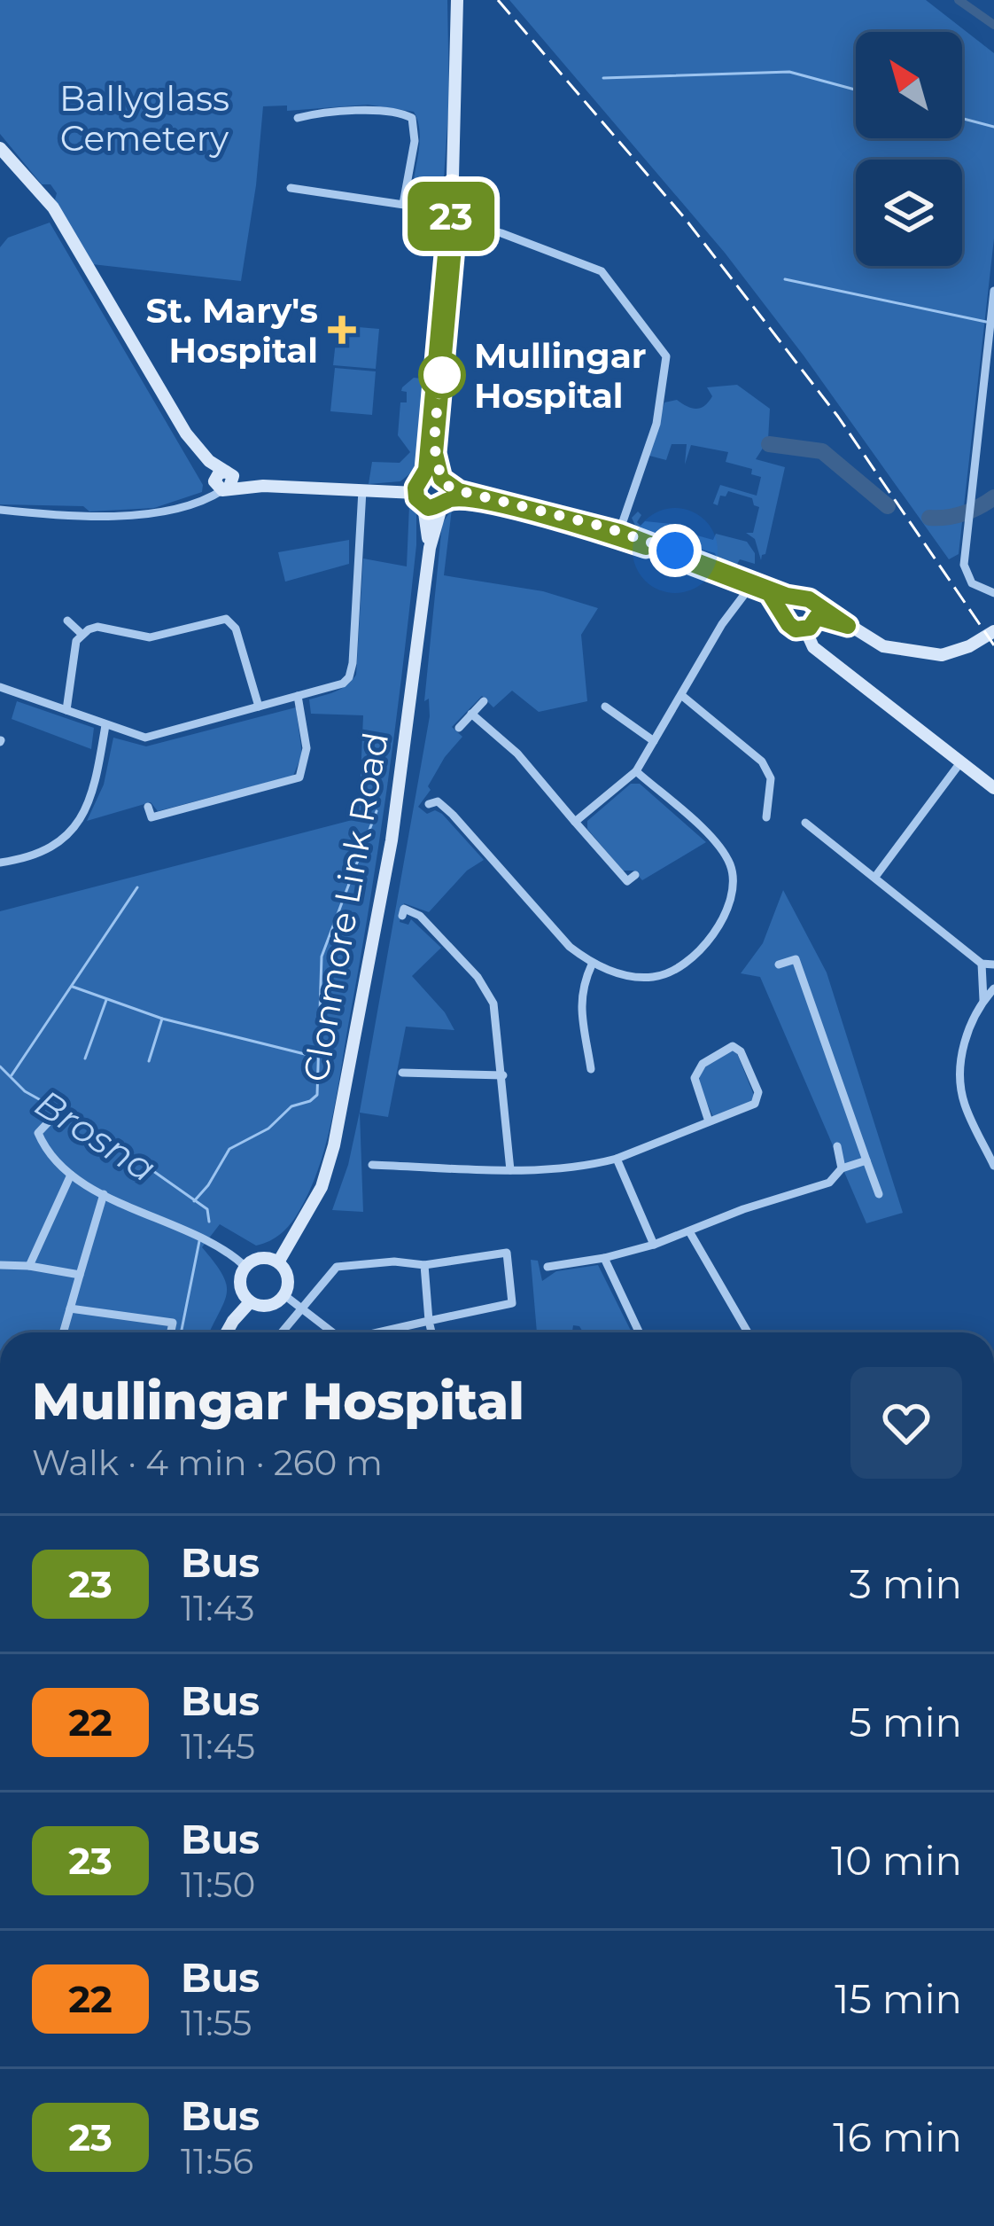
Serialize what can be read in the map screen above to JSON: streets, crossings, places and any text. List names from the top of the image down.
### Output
{
  "streets": {
    "street": ["Clonmore Link Road"]
  },
  "water": ["Brosna"],
  "parks": ["Ballyglass Cemetery"],
  "places": {
    "health": ["St. Mary's Hospital"],
    "other": ["Mullingar Hospital"]
  },
  "lines": ["bus line 23"],
  "north": "top left",
  "page": {
    "on_map": "23",
    "heading": ["Mullingar Hospital", "Walk · 4 min · 260 m"],
    "list": [
      {
        "mark": "23",
        "name": "Bus",
        "note": "11:43",
        "value": "3 min"
      },
      {
        "mark": "22",
        "name": "Bus",
        "note": "11:45",
        "value": "5 min"
      },
      {
        "mark": "23",
        "name": "Bus",
        "note": "11:50",
        "value": "10 min"
      },
      {
        "mark": "22",
        "name": "Bus",
        "note": "11:55",
        "value": "15 min"
      },
      {
        "mark": "23",
        "name": "Bus",
        "note": "11:56",
        "value": "16 min"
      }
    ]
  }
}
